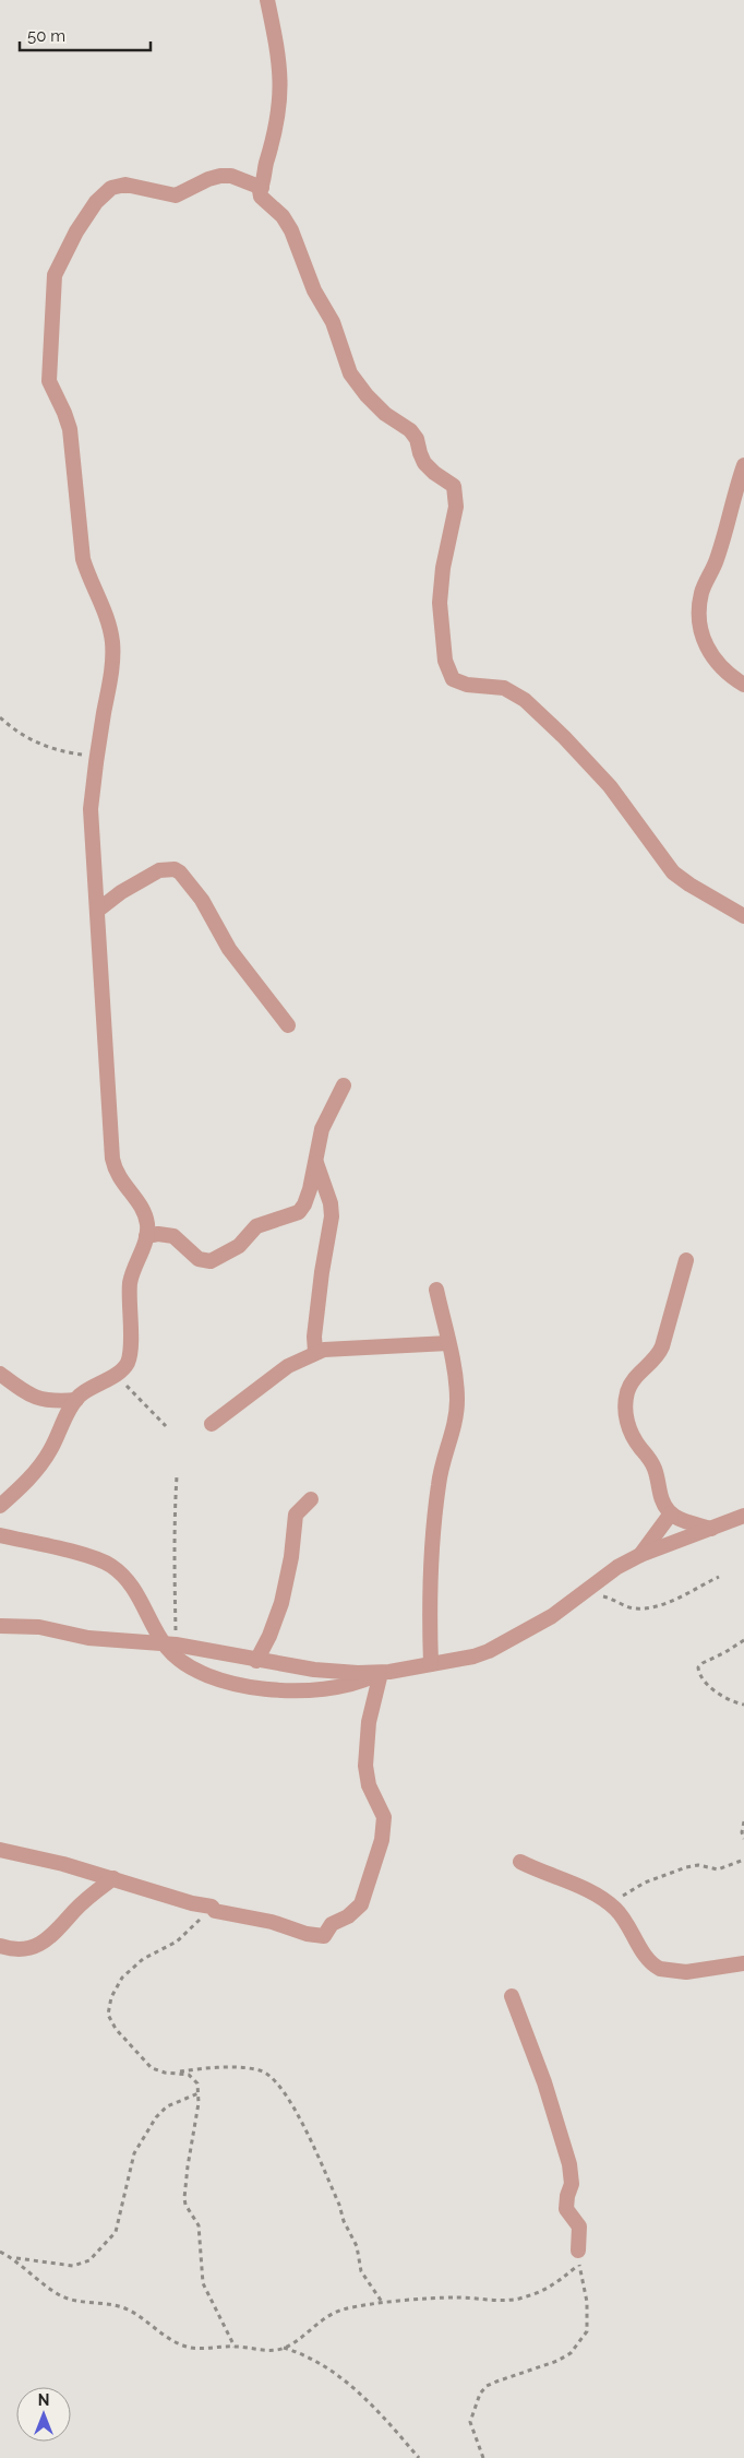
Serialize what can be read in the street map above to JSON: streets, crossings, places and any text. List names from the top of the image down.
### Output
{
  "scale_bar": "50 m",
  "north": "top"
}
